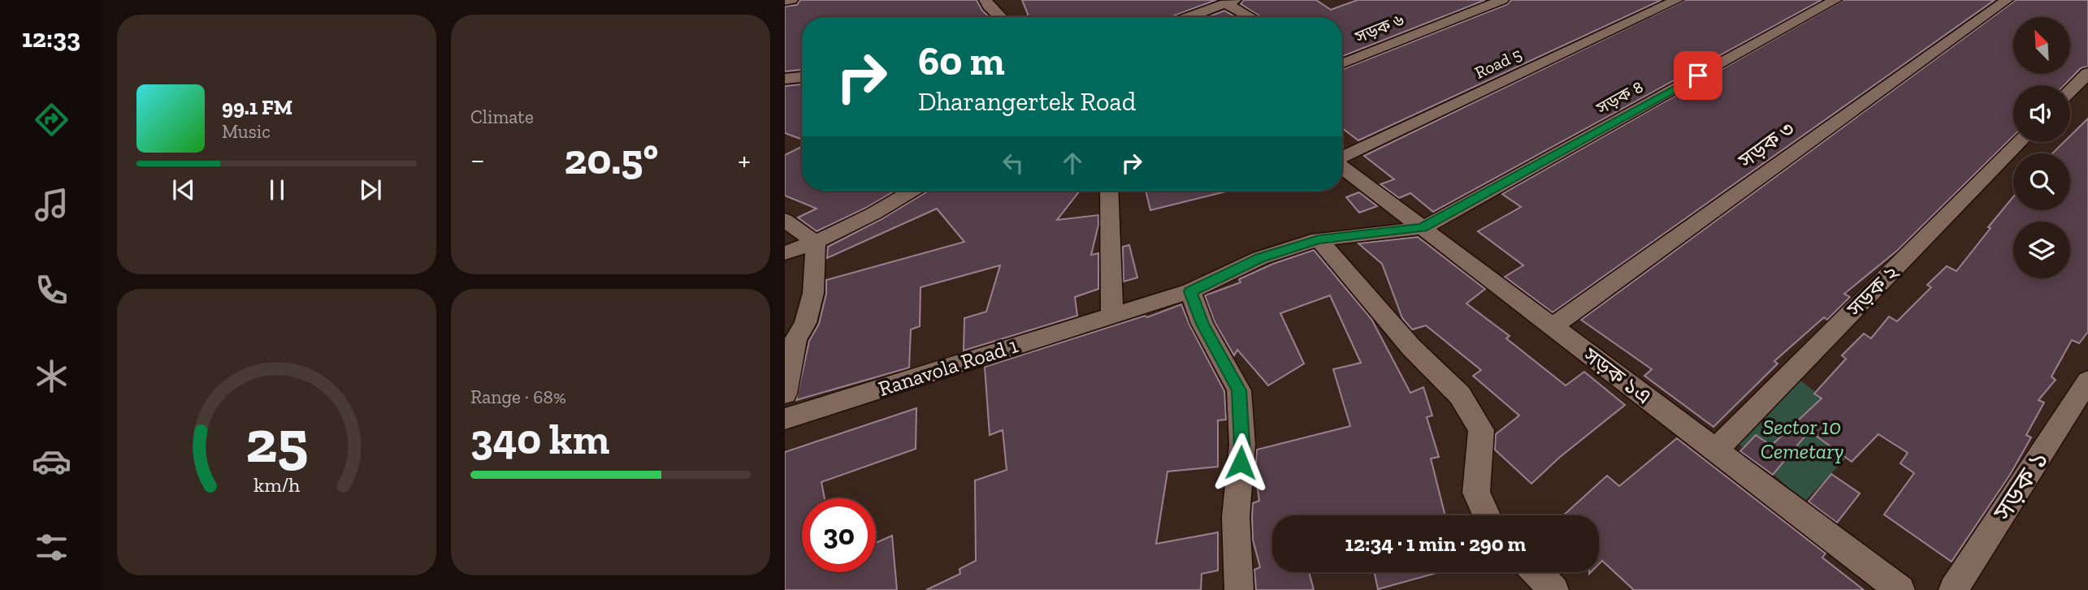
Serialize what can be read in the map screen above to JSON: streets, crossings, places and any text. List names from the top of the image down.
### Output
{
  "streets": {
    "street": [
      "সড়ক ৬",
      "Road 5",
      "সড়ক ৪",
      "সড়ক ৩",
      "সড়ক ২",
      "Ranavola Road 1",
      "সড়ক ১এ",
      "সড়ক ১"
    ]
  },
  "crossings": [
    ["সড়ক ৪", "Ranavola Road 1"],
    ["সড়ক ৪", "সড়ক ১এ"],
    ["সড়ক ৩", "সড়ক ১এ"],
    ["সড়ক ২", "সড়ক ১এ"],
    ["Ranavola Road 1", "সড়ক ১এ"]
  ],
  "parks": ["Sector 10 Cemetary"],
  "north": "top left",
  "page": {
    "tabs": "12:33",
    "tile": [
      "Climate",
      ["Range · 68%", "340 km"]
    ],
    "turn": ["60 m", "Dharangertek Road"],
    "song": ["99.1 FM", "Music"],
    "heat": ["−", "20.5°", "+"],
    "limit": "30",
    "trip": "12:34 · 1 min · 290 m",
    "gauge": ["25", "km/h"]
  }
}
